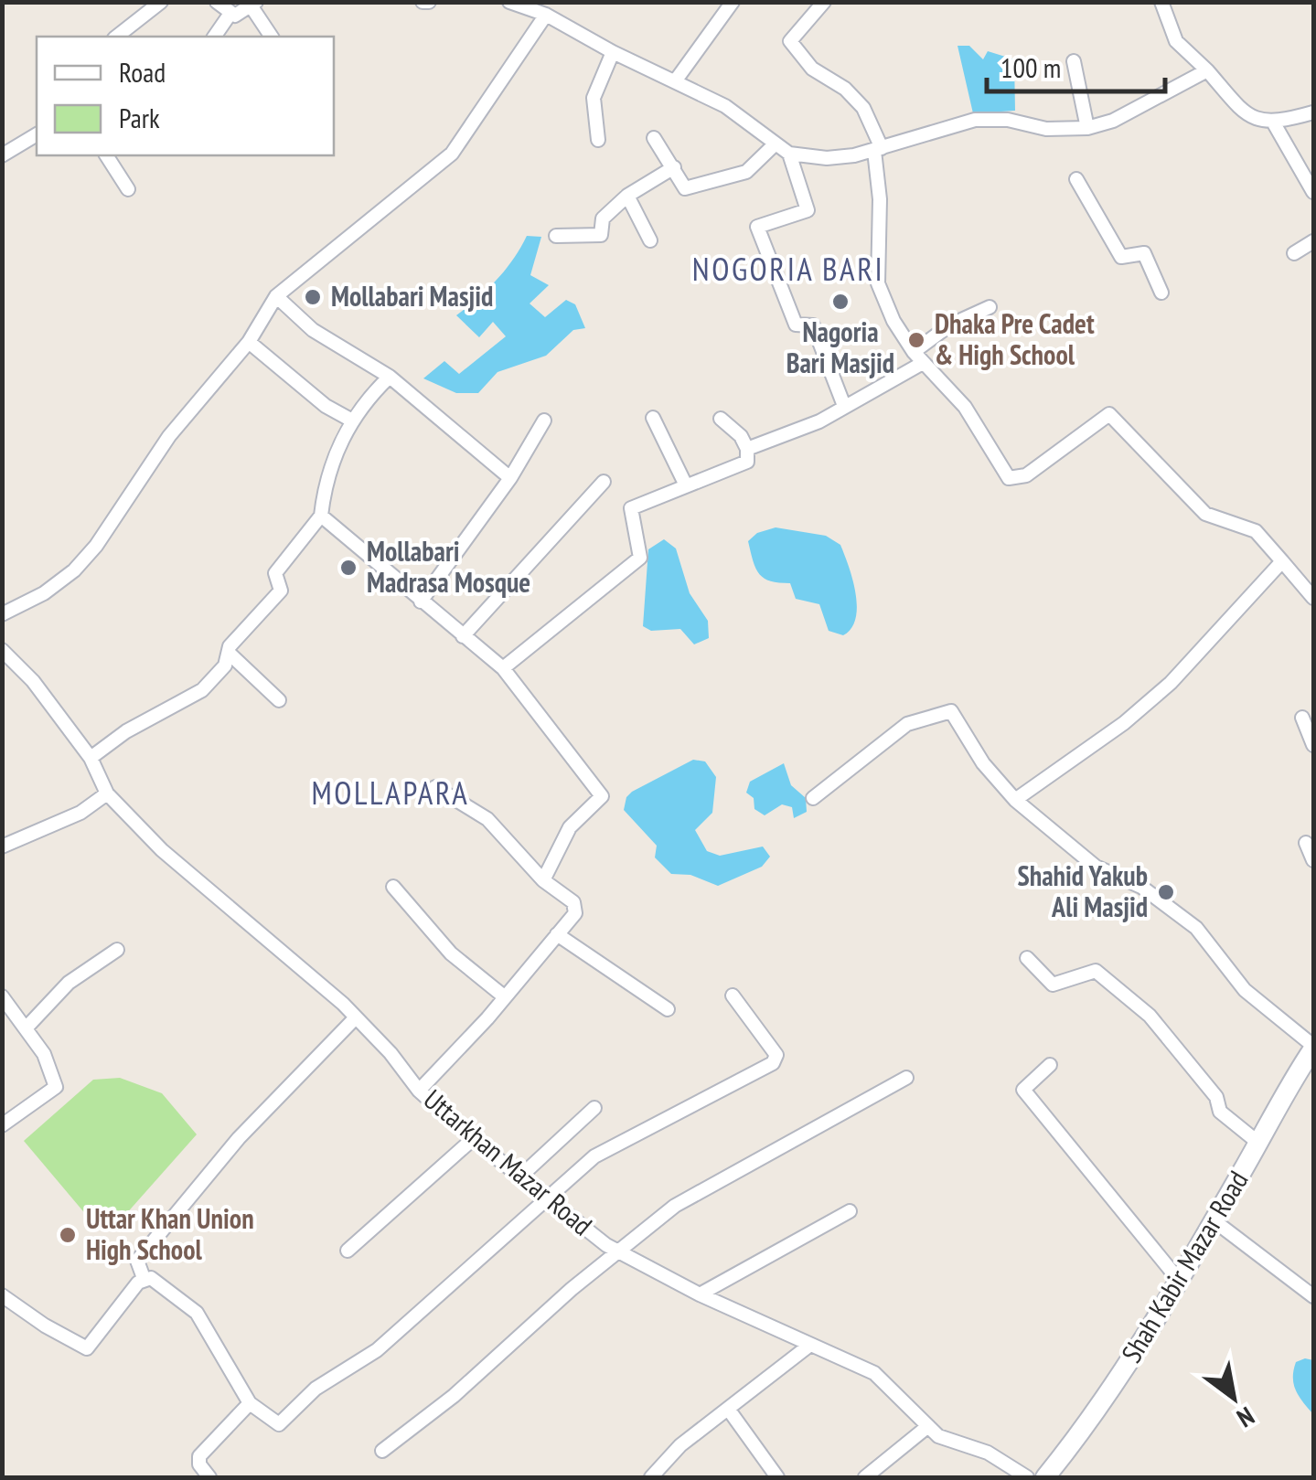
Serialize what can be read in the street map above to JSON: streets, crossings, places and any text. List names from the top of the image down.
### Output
{
  "streets": {
    "main road": ["Shah Kabir Mazar Road"],
    "street": ["Uttarkhan Mazar Road"]
  },
  "districts": ["NOGORIA BARI", "MOLLAPARA"],
  "places": [
    "Mollabari Masjid",
    "Nagoria Bari Masjid",
    "Dhaka Pre Cadet & High School",
    "Mollabari Madrasa Mosque",
    "Shahid Yakub Ali Masjid",
    "Uttar Khan Union High School"
  ],
  "legend": ["Road", "Park"],
  "scale_bar": "100 m",
  "north": "bottom right"
}
